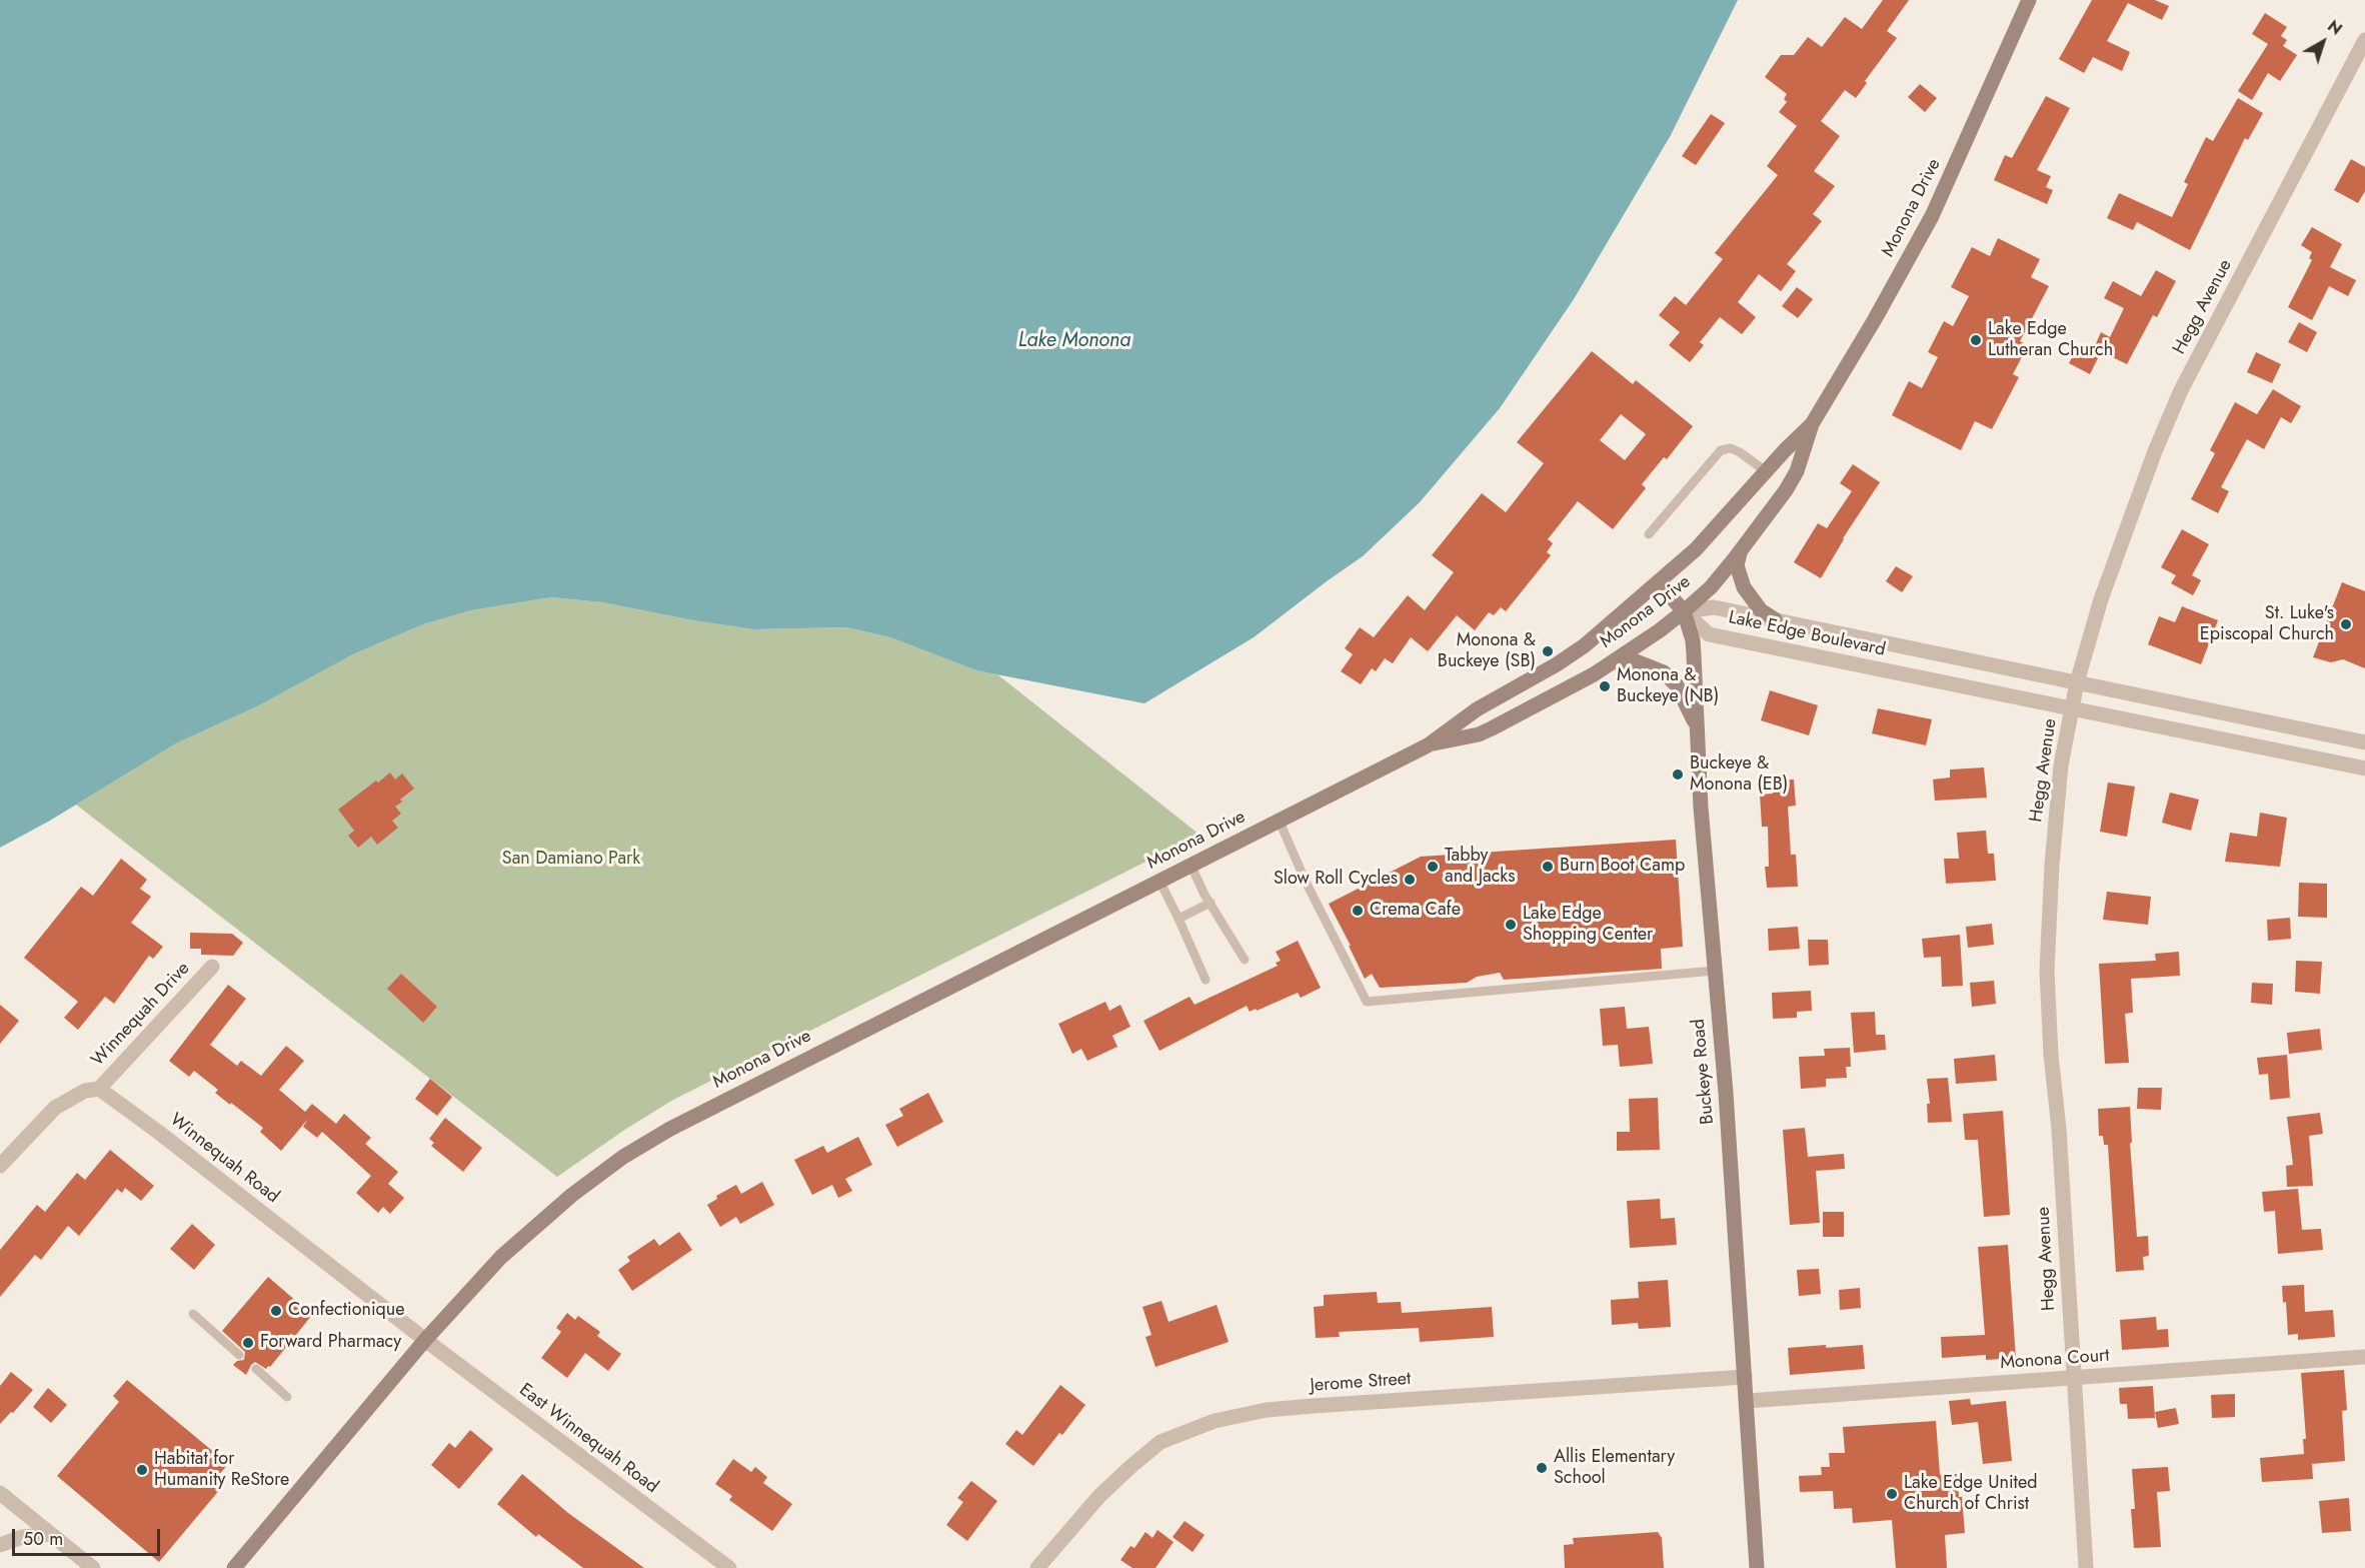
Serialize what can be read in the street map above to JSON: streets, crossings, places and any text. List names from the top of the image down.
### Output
{
  "streets": {
    "street": [
      "Monona Drive",
      "Hegg Avenue",
      "Lake Edge Boulevard",
      "Winnequah Drive",
      "Buckeye Road",
      "Winnequah Road",
      "Monona Court",
      "Jerome Street",
      "East Winnequah Road"
    ]
  },
  "crossings": [
    ["Monona Drive", "Lake Edge Boulevard"],
    ["Monona Drive", "Buckeye Road"],
    ["Monona Drive", "Winnequah Road"],
    ["Monona Drive", "East Winnequah Road"],
    ["Hegg Avenue", "Lake Edge Boulevard"],
    ["Hegg Avenue", "Monona Court"],
    ["Lake Edge Boulevard", "Buckeye Road"],
    ["Winnequah Drive", "Winnequah Road"],
    ["Buckeye Road", "Monona Court"],
    ["Buckeye Road", "Jerome Street"],
    ["Winnequah Road", "East Winnequah Road"]
  ],
  "water": ["Lake Monona"],
  "parks": ["San Damiano Park"],
  "places": [
    "Lake Edge Lutheran Church",
    "St. Luke's Episcopal Church",
    "Monona & Buckeye (SB)",
    "Monona & Buckeye (NB)",
    "Buckeye & Monona (EB)",
    "Tabby and Jacks",
    "Burn Boot Camp",
    "Slow Roll Cycles",
    "Crema Cafe",
    "Lake Edge Shopping Center",
    "Confectionique",
    "Forward Pharmacy",
    "Allis Elementary School",
    "Habitat for Humanity ReStore",
    "Lake Edge United Church of Christ"
  ],
  "scale_bar": "50 m",
  "north": "top right"
}
